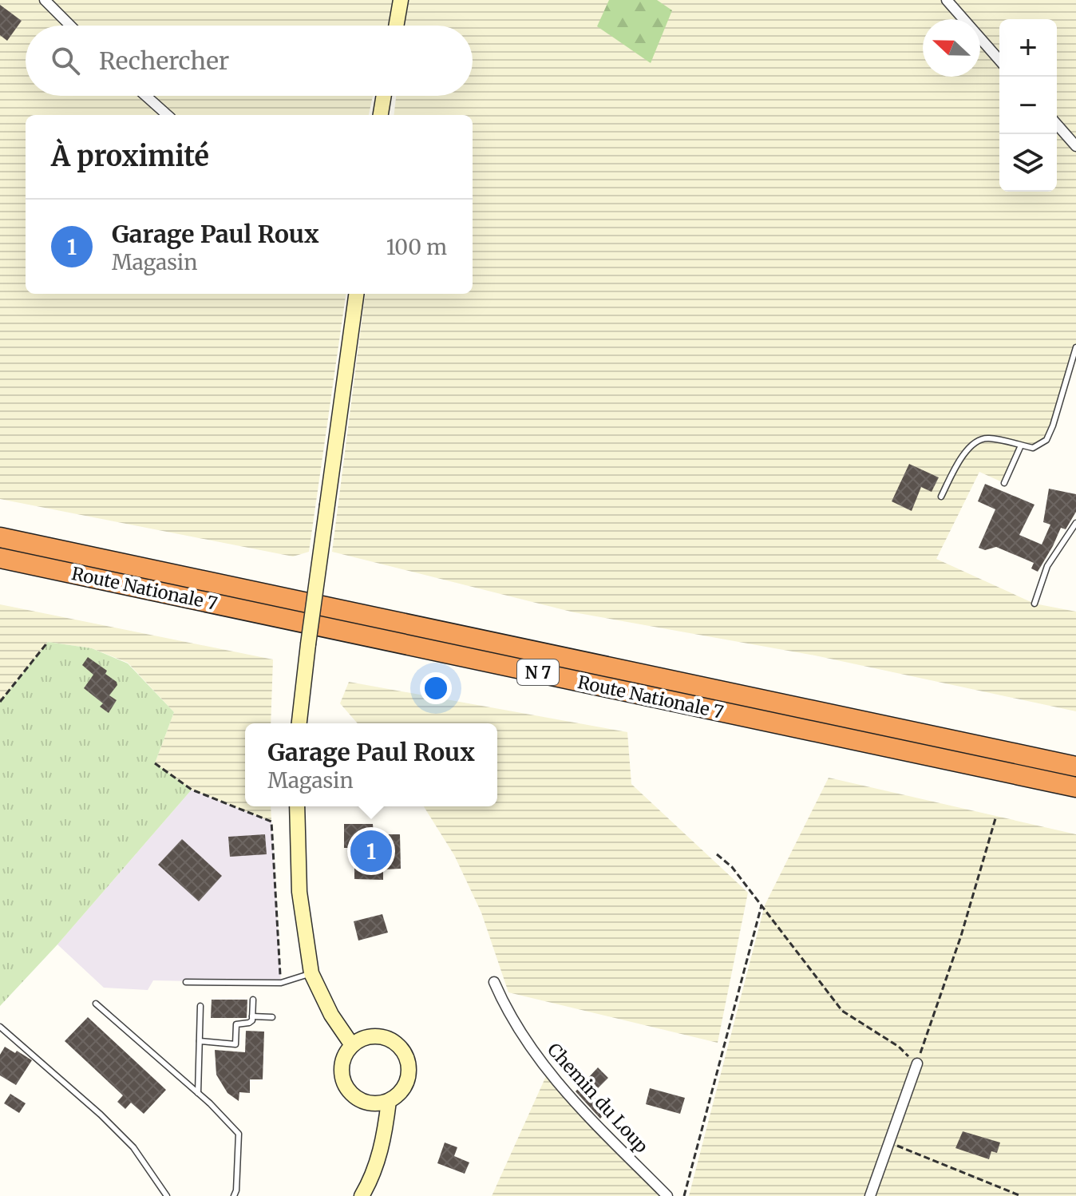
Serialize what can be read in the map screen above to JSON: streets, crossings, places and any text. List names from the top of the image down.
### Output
{
  "streets": {
    "highway": ["Route Nationale 7", "N 7"],
    "street": ["Chemin du Loup"]
  },
  "north": "left",
  "page": {
    "map_buttons": ["+", "−"],
    "search": "Rechercher",
    "heading": "À proximité",
    "list": [
      {
        "mark": "1",
        "name": "Garage Paul Roux",
        "note": "Magasin",
        "value": "100 m"
      }
    ],
    "popup": ["Garage Paul Roux", "Magasin"],
    "pins": "1"
  }
}
